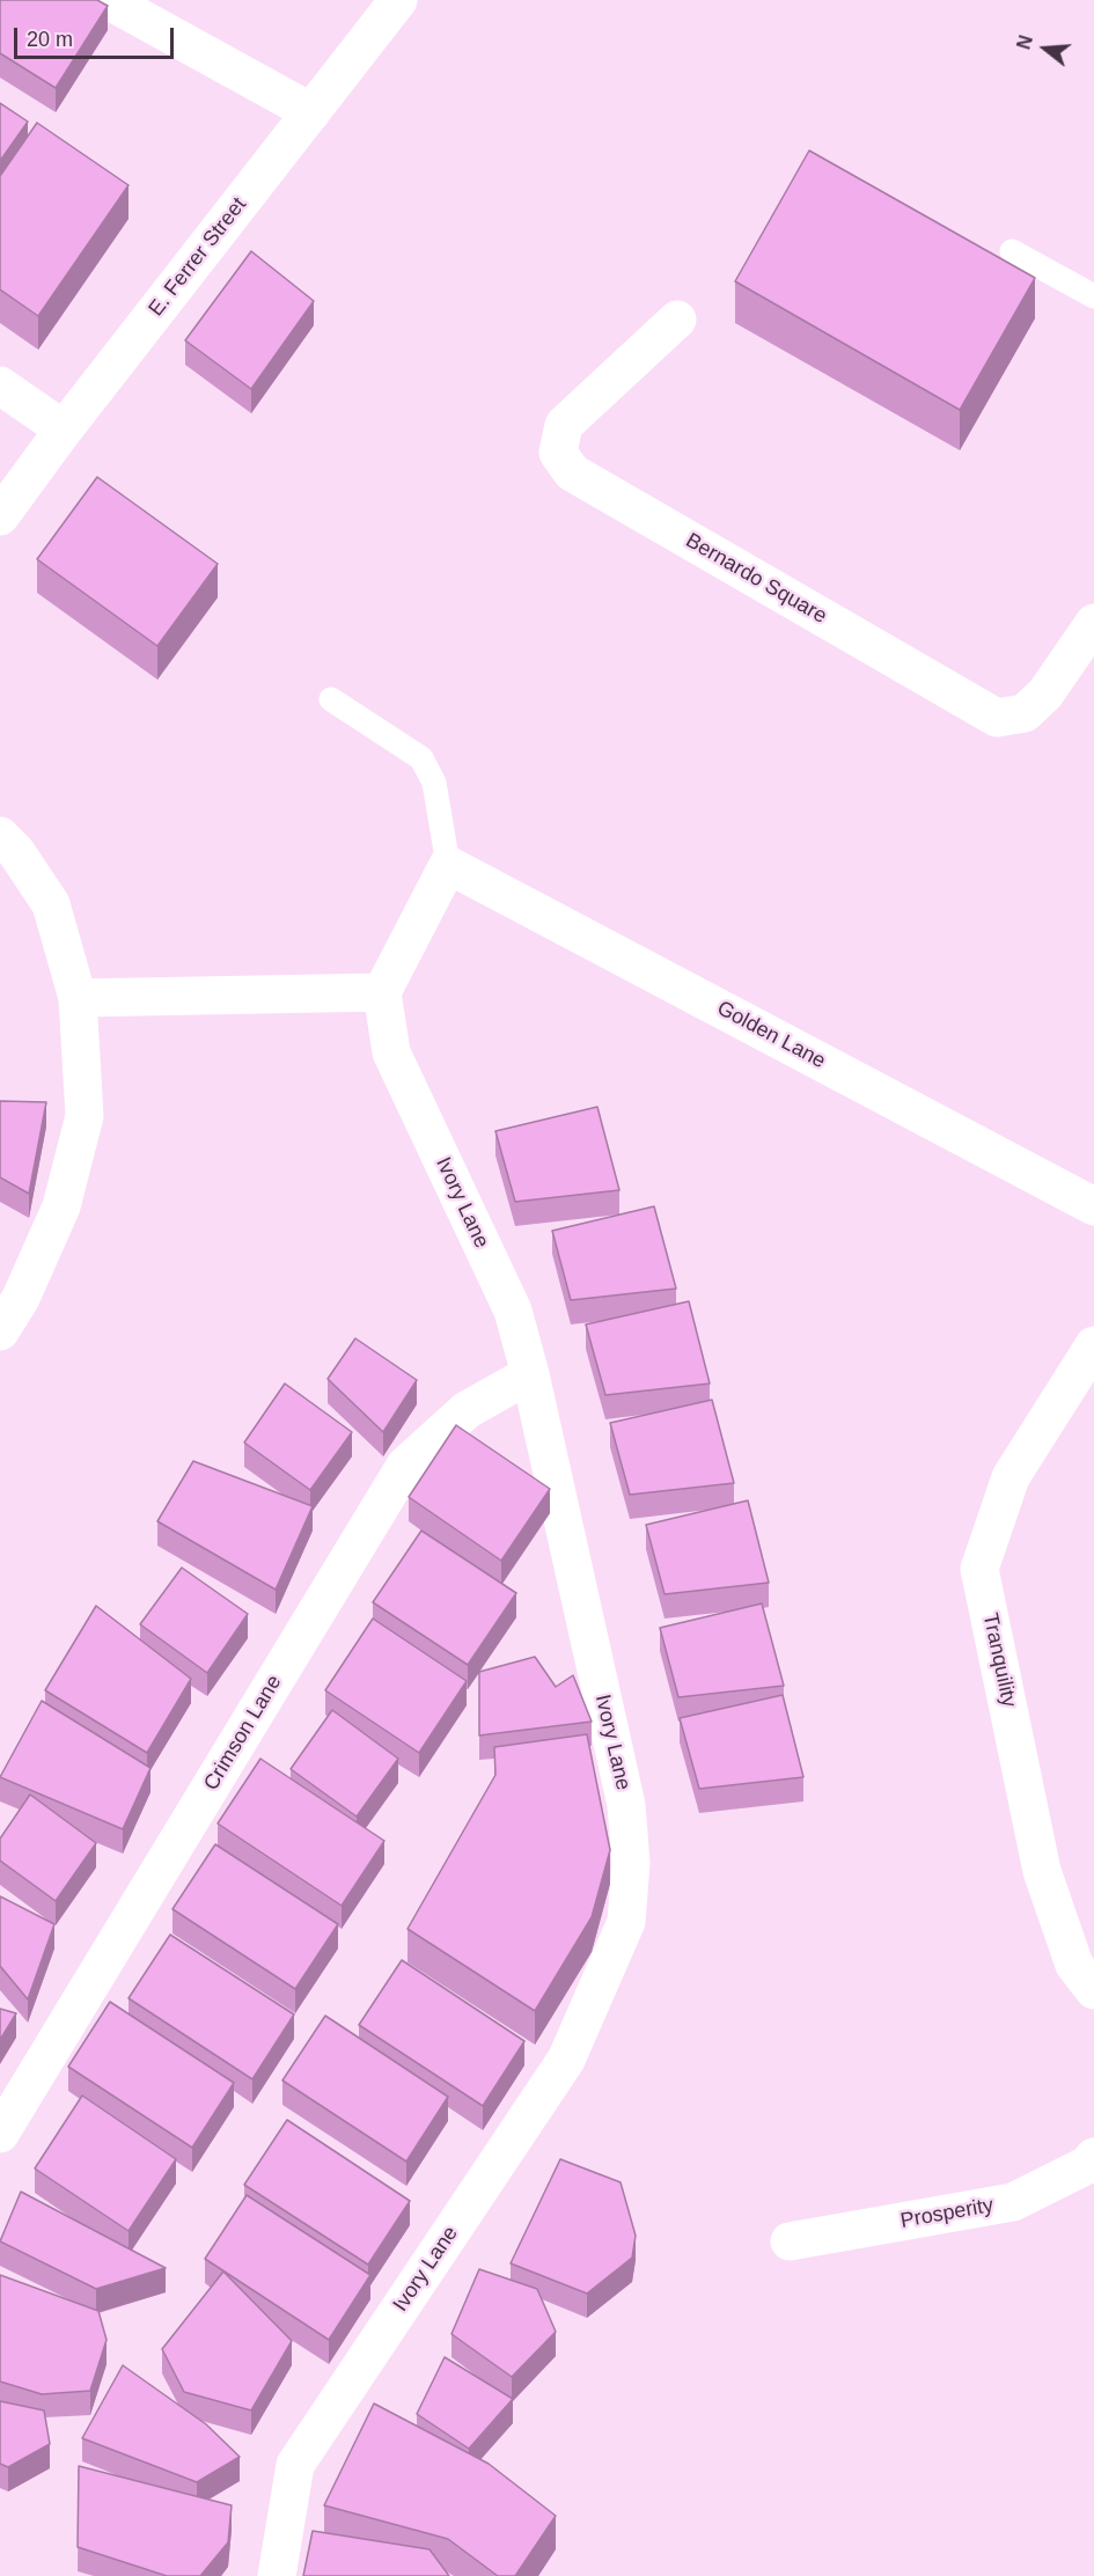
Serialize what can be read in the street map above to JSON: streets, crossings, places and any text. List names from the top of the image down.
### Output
{
  "streets": {
    "street": [
      "E. Ferrer Street",
      "Bernardo Square",
      "Golden Lane",
      "Ivory Lane",
      "Tranquility",
      "Crimson Lane",
      "Prosperity"
    ]
  },
  "crossings": [
    ["Ivory Lane", "Crimson Lane"]
  ],
  "scale_bar": "20 m",
  "north": "left"
}
